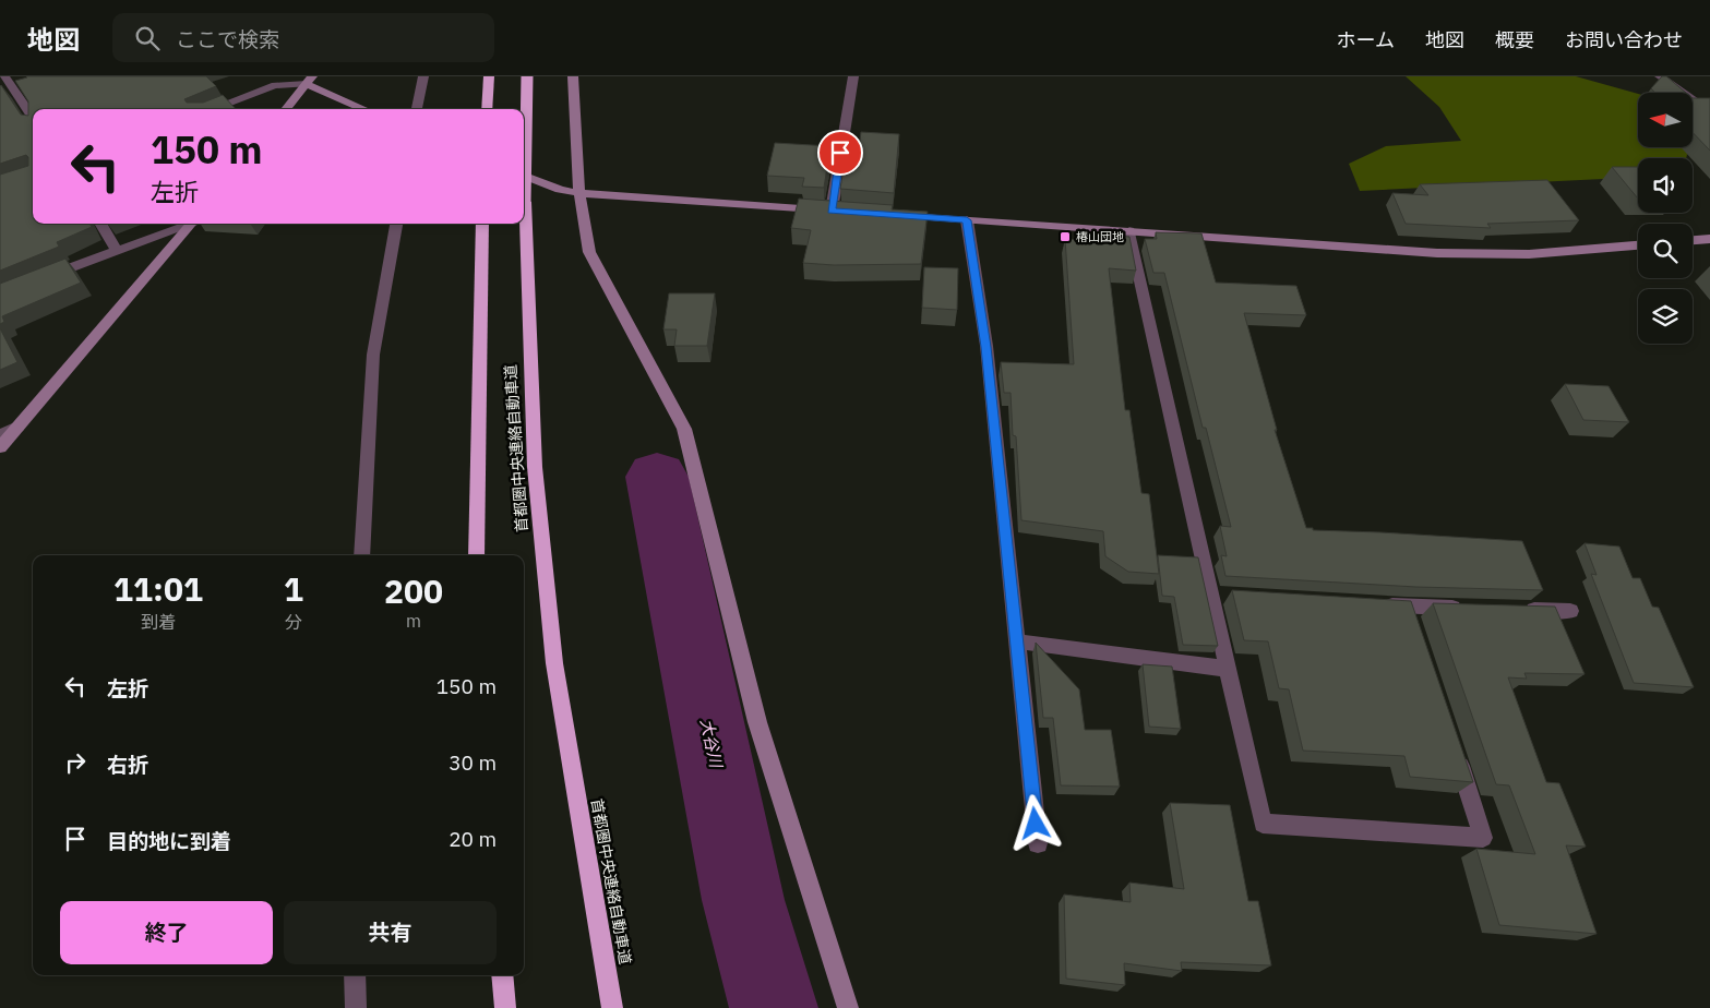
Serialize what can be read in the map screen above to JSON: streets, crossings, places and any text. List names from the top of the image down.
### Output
{
  "streets": {
    "highway": ["首都圏中央連絡自動車道"]
  },
  "water": ["大谷川"],
  "places": {
    "transit": ["椿山団地"]
  },
  "north": "left",
  "page": {
    "header": "地図",
    "search": "ここで検索",
    "nav": [
      "ホーム",
      "地図",
      "概要",
      "お問い合わせ"
    ],
    "turn": ["150 m", "左折"],
    "eta": [
      "11:01",
      "到着",
      "1",
      "分",
      "200",
      "m"
    ],
    "list": [
      {
        "name": "左折",
        "value": "150 m"
      },
      {
        "name": "右折",
        "value": "30 m"
      },
      {
        "name": "目的地に到着",
        "value": "20 m"
      }
    ],
    "buttons": ["終了", "共有"]
  }
}
